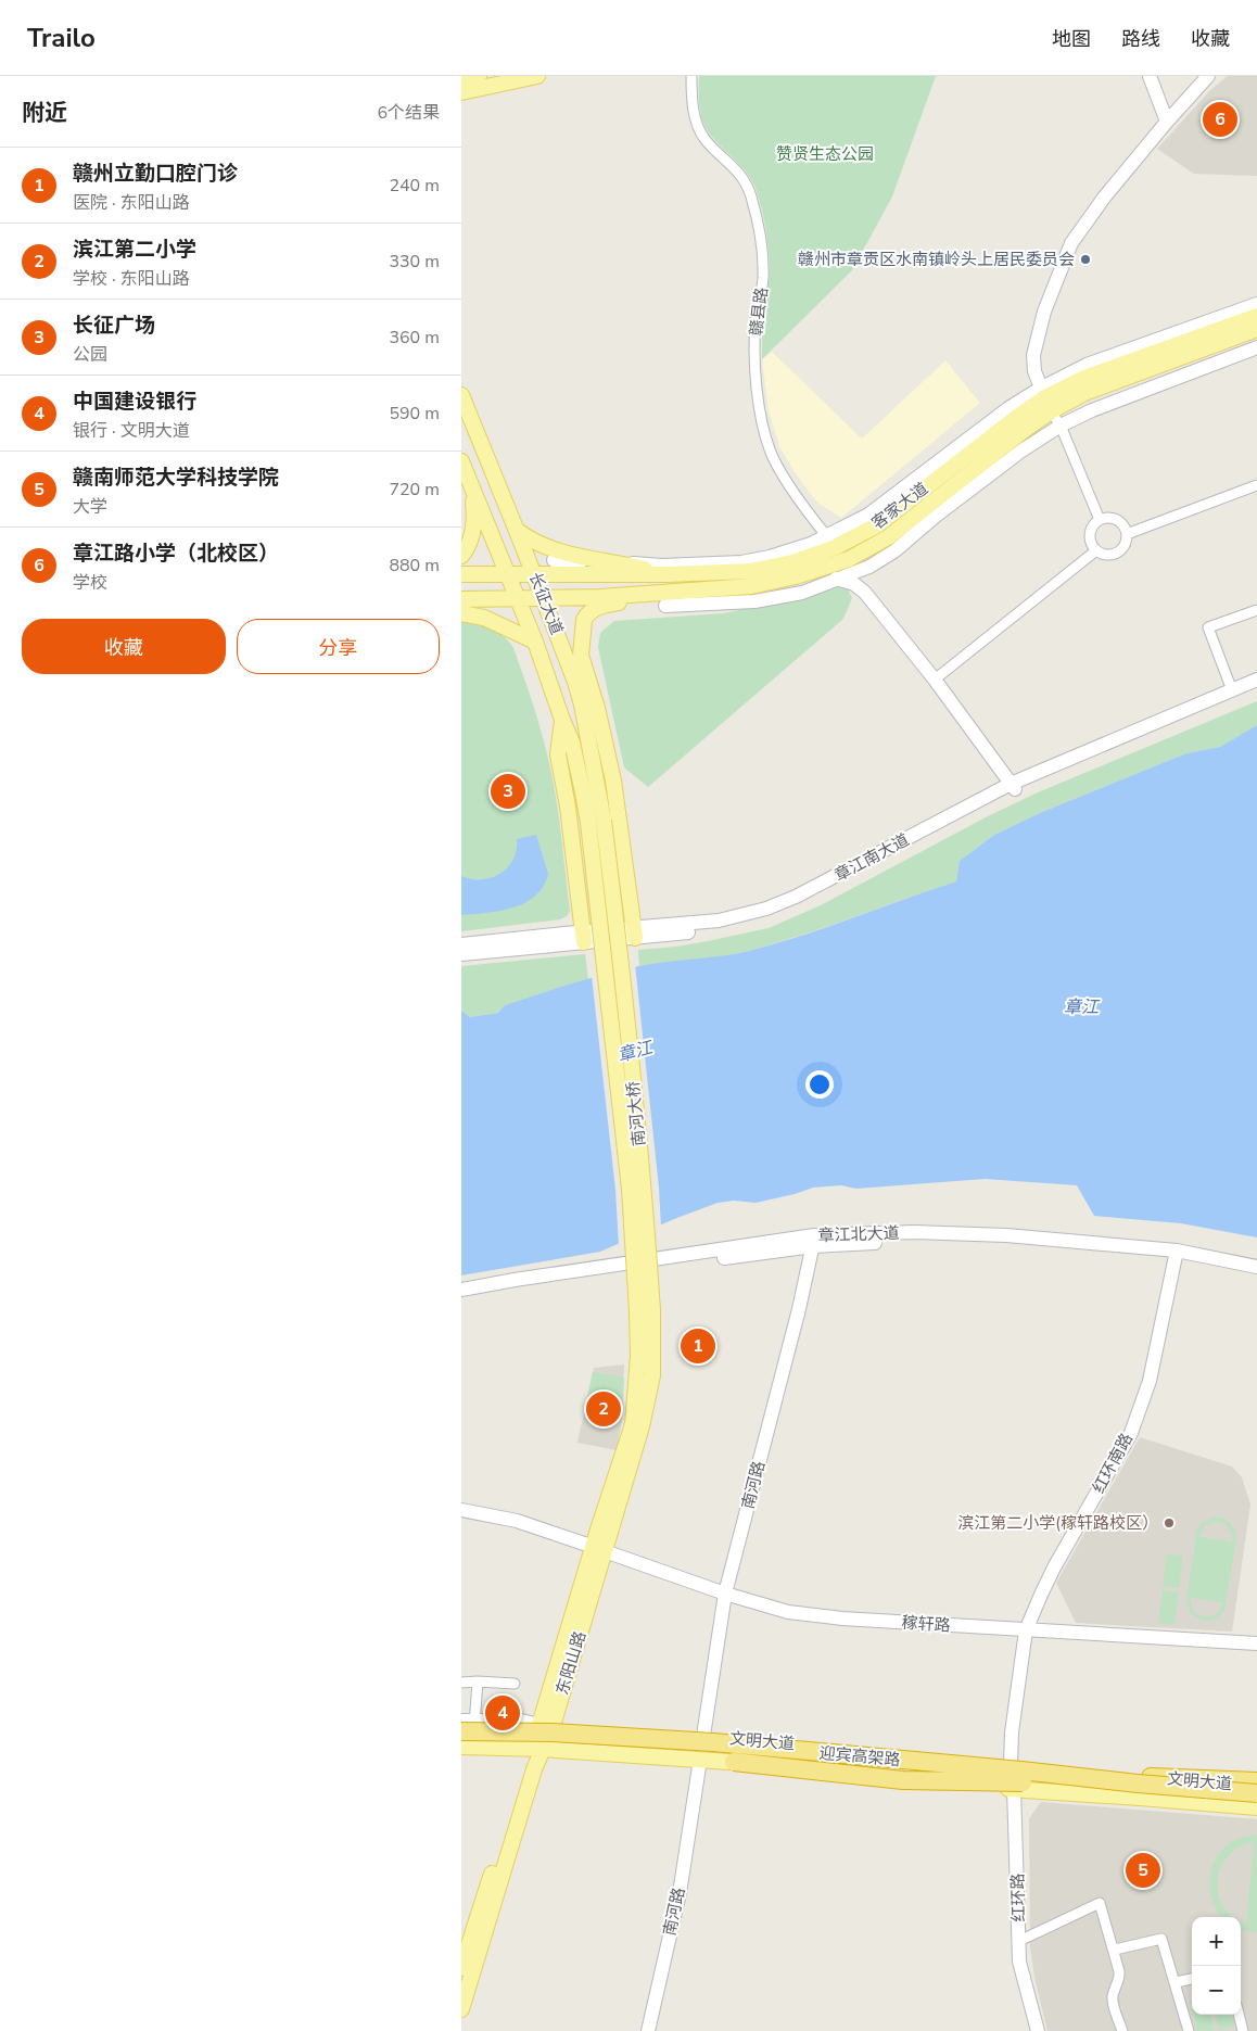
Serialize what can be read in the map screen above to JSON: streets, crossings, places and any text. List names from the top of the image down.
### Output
{
  "streets": {
    "highway": ["迎宾高架路"],
    "main road": [
      "客家大道",
      "长征大道",
      "南河大桥",
      "东阳山路",
      "文明大道"
    ],
    "street": [
      "赣县路",
      "章江南大道",
      "章江北大道",
      "红环南路",
      "南河路",
      "稼轩路",
      "红环路"
    ]
  },
  "crossings": [
    ["赣县路", "客家大道"],
    ["客家大道", "长征大道"],
    ["长征大道", "南河大桥"],
    ["南河大桥", "东阳山路"],
    ["章江北大道", "红环南路"],
    ["章江北大道", "南河路"],
    ["红环南路", "稼轩路"],
    ["红环南路", "文明大道"],
    ["红环南路", "红环路"],
    ["南河路", "稼轩路"],
    ["南河路", "文明大道"],
    ["稼轩路", "东阳山路"],
    ["东阳山路", "文明大道"],
    ["文明大道", "迎宾高架路"],
    ["文明大道", "红环路"],
    ["迎宾高架路", "红环路"]
  ],
  "water": ["章江"],
  "parks": ["赞贤生态公园"],
  "places": ["赣州市章贡区水南镇岭头上居民委员会", "滨江第二小学(稼轩路校区）"],
  "page": {
    "header": "Trailo",
    "nav": ["地图", "路线", "收藏"],
    "heading": ["附近", "6个结果"],
    "pins": [
      "6",
      "3",
      "1",
      "2",
      "4",
      "5"
    ],
    "list": [
      {
        "mark": "1",
        "name": "赣州立勤口腔门诊",
        "note": "医院 · 东阳山路",
        "value": "240 m"
      },
      {
        "mark": "2",
        "name": "滨江第二小学",
        "note": "学校 · 东阳山路",
        "value": "330 m"
      },
      {
        "mark": "3",
        "name": "长征广场",
        "note": "公园",
        "value": "360 m"
      },
      {
        "mark": "4",
        "name": "中国建设银行",
        "note": "银行 · 文明大道",
        "value": "590 m"
      },
      {
        "mark": "5",
        "name": "赣南师范大学科技学院",
        "note": "大学",
        "value": "720 m"
      },
      {
        "mark": "6",
        "name": "章江路小学（北校区）",
        "note": "学校",
        "value": "880 m"
      }
    ],
    "buttons": ["收藏", "分享"],
    "map_buttons": ["+", "−"]
  }
}
